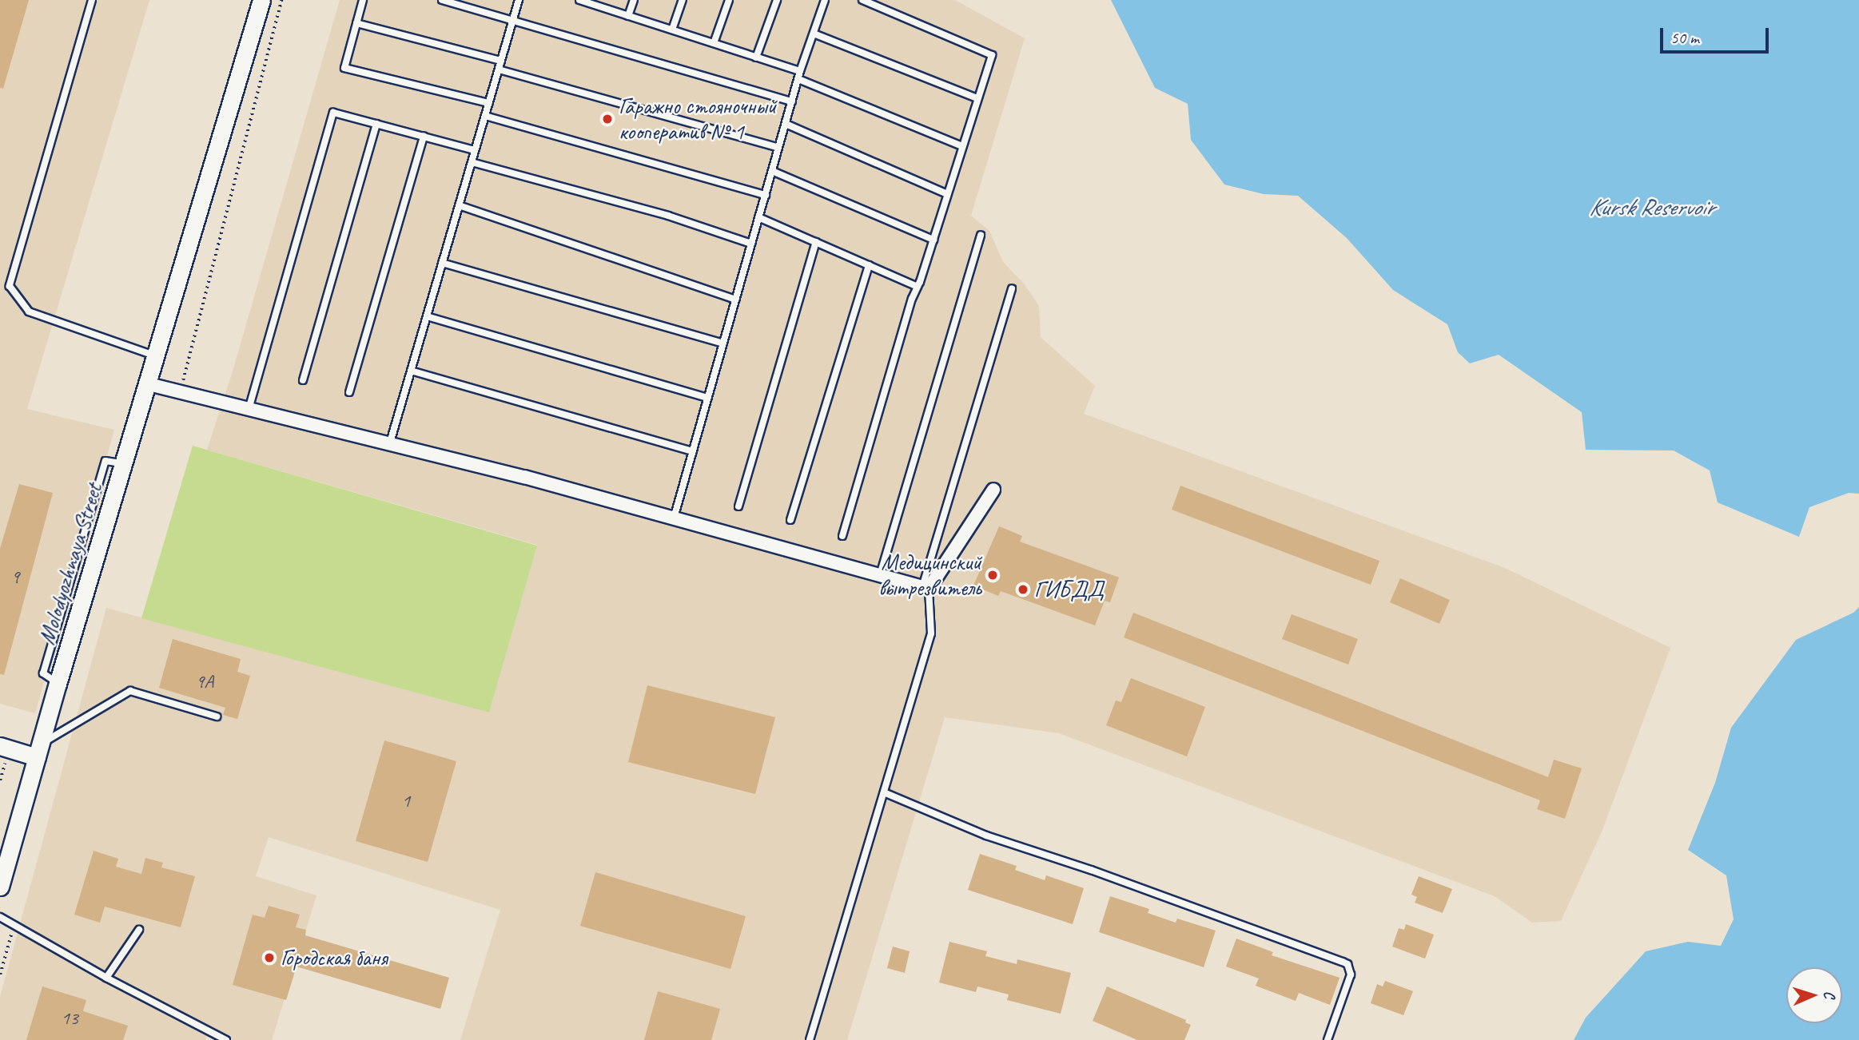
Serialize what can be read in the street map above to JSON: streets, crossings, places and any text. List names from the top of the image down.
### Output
{
  "streets": {
    "main road": ["Molodyozhnaya Street"]
  },
  "water": ["Kursk Reservoir"],
  "places": [
    "Гаражно стояночный кооператив № 1",
    "Медицинский вытрезвитель",
    "ГИБДД",
    "Городская баня"
  ],
  "house_numbers": [
    "9",
    "9А",
    "1",
    "13"
  ],
  "scale_bar": "50 m",
  "north": "right"
}
